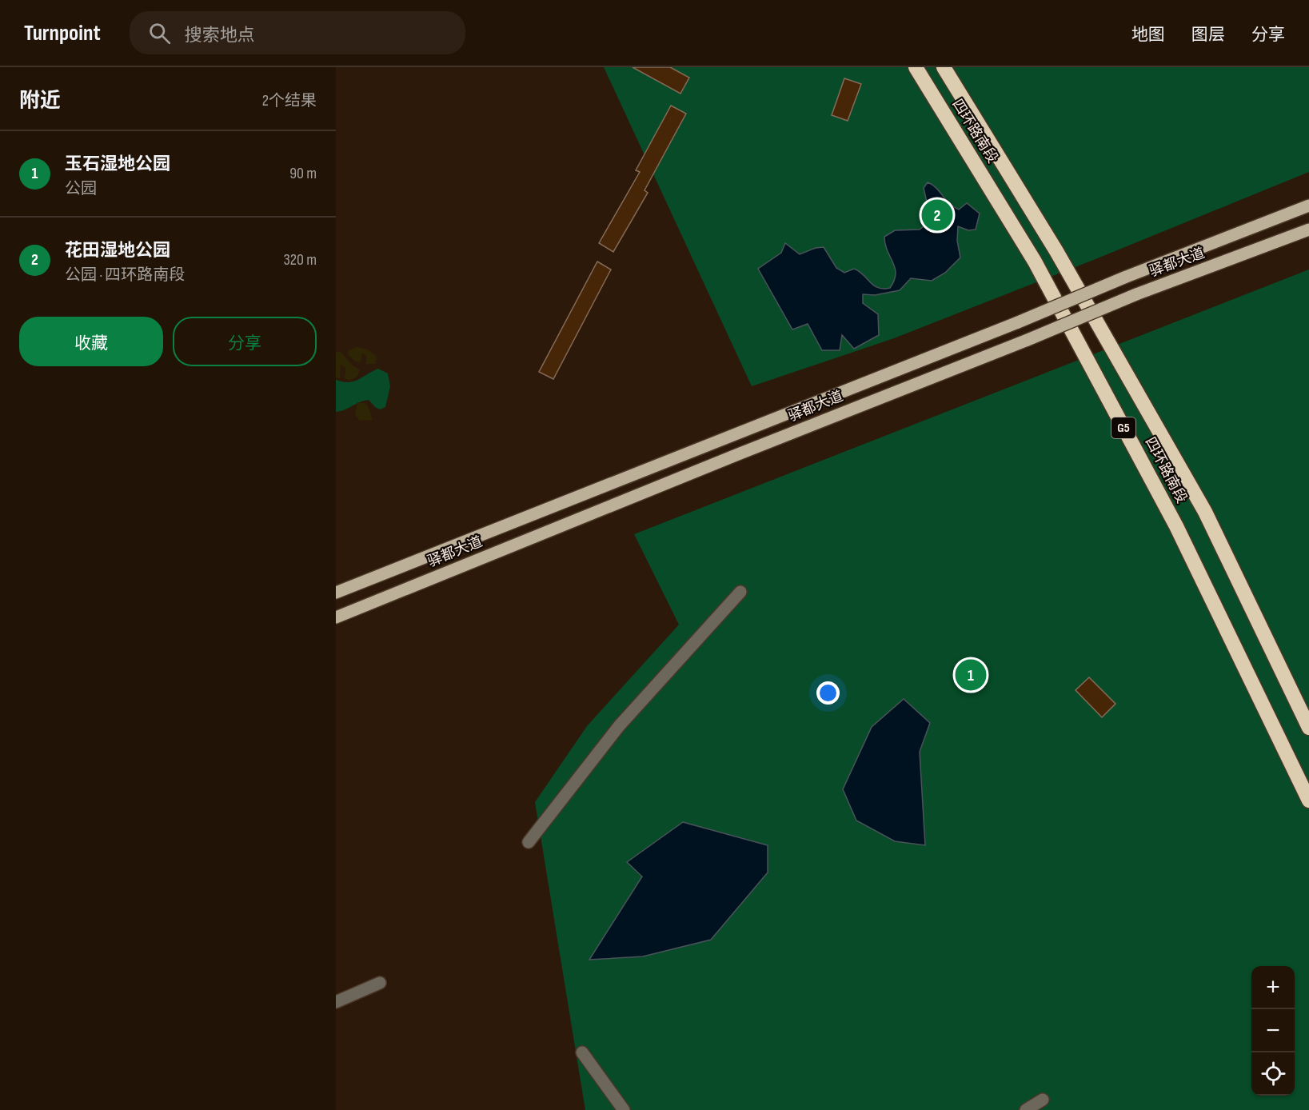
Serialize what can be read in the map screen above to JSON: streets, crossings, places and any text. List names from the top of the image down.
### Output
{
  "streets": {
    "highway": ["四环路南段", "G5"],
    "main road": ["驿都大道"]
  },
  "page": {
    "header": "Turnpoint",
    "search": "搜索地点",
    "nav": ["地图", "图层", "分享"],
    "heading": ["附近", "2个结果"],
    "list": [
      {
        "mark": "1",
        "name": "玉石湿地公园",
        "note": "公园",
        "value": "90 m"
      },
      {
        "mark": "2",
        "name": "花田湿地公园",
        "note": "公园 · 四环路南段",
        "value": "320 m"
      }
    ],
    "pins": ["2", "1"],
    "buttons": ["收藏", "分享"],
    "map_buttons": ["+", "−"]
  }
}
